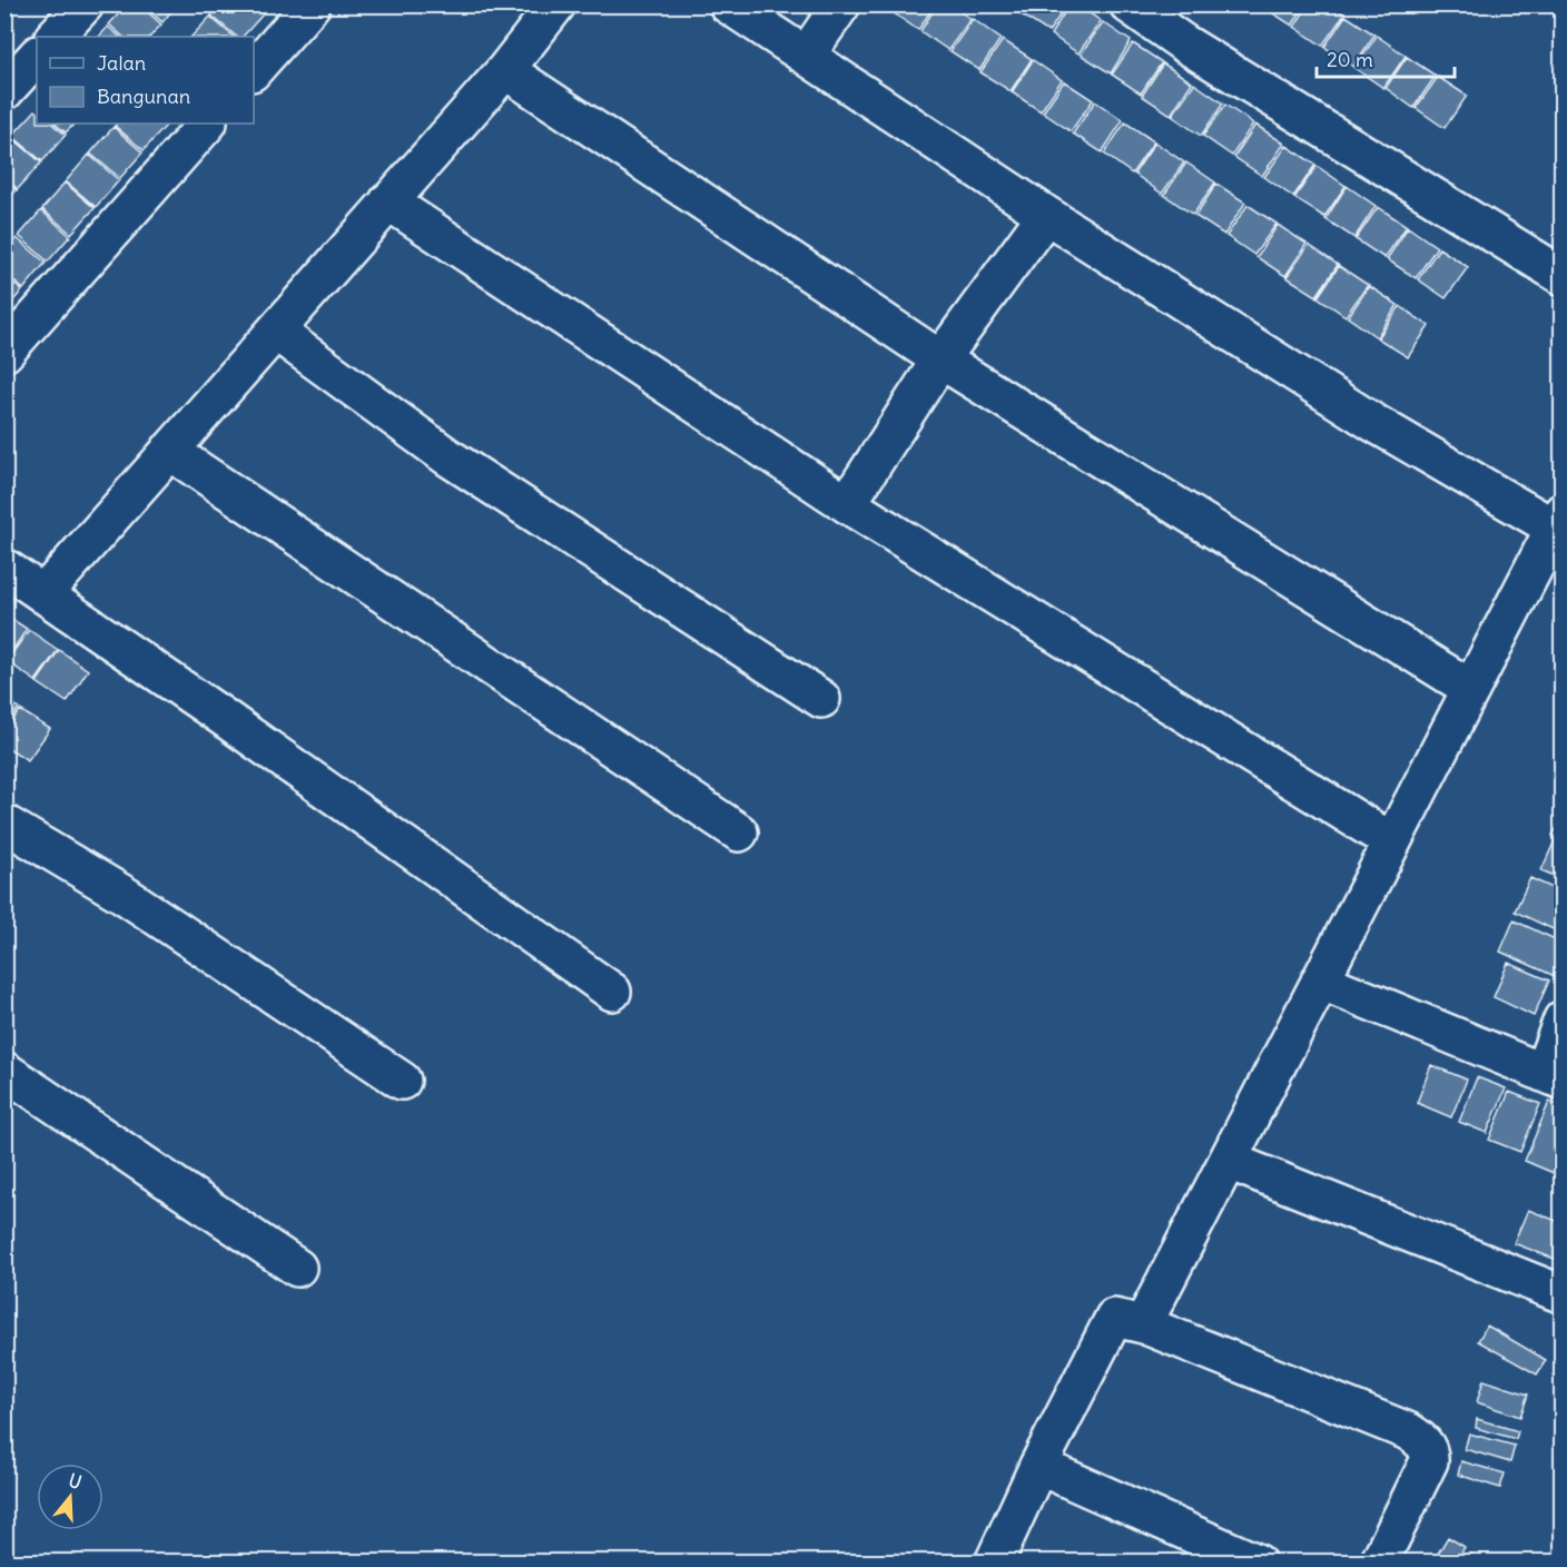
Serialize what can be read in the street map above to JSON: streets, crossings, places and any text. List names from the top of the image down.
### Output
{
  "legend": ["Jalan", "Bangunan"],
  "scale_bar": "20 m",
  "north": "top"
}
